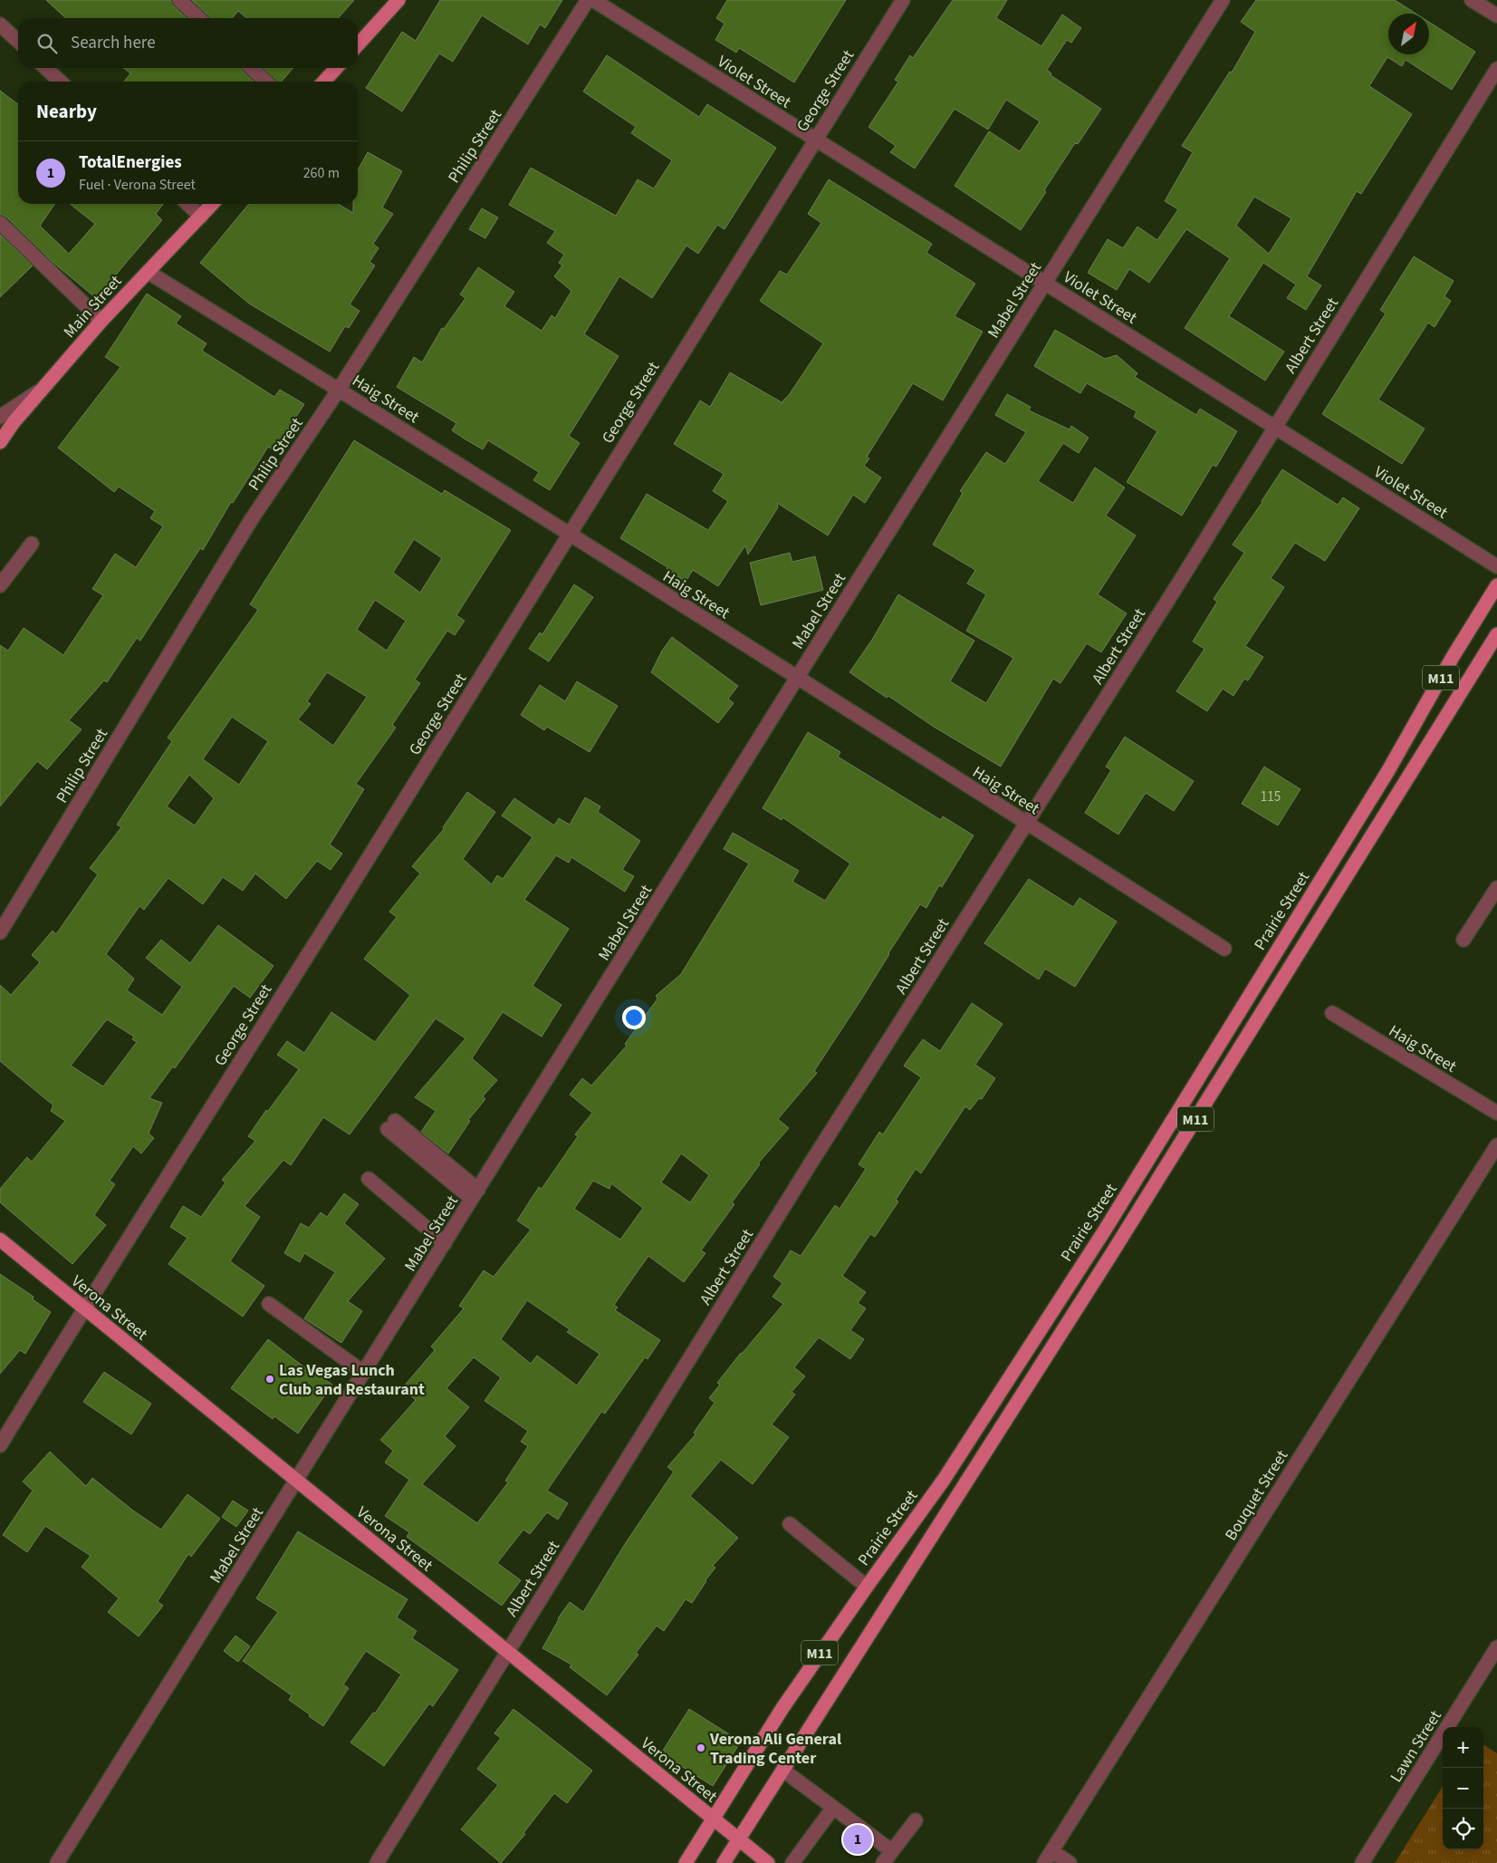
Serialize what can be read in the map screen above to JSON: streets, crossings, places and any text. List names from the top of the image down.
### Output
{
  "streets": {
    "main road": [
      "Main Street",
      "M11",
      "Prairie Street",
      "Verona Street"
    ],
    "street": [
      "Violet Street",
      "George Street",
      "Philip Street",
      "Mabel Street",
      "Albert Street",
      "Haig Street",
      "Bouquet Street",
      "Lawn Street"
    ]
  },
  "crossings": [
    ["Violet Street", "George Street"],
    ["Violet Street", "Mabel Street"],
    ["Violet Street", "Albert Street"],
    ["George Street", "Haig Street"],
    ["George Street", "Verona Street"],
    ["Philip Street", "Haig Street"],
    ["Mabel Street", "Haig Street"],
    ["Mabel Street", "Verona Street"],
    ["Main Street", "Haig Street"],
    ["Albert Street", "Haig Street"],
    ["Albert Street", "Verona Street"],
    ["M11", "Verona Street"],
    ["Prairie Street", "Verona Street"]
  ],
  "places": ["Las Vegas Lunch Club and Restaurant", "Verona Ali General Trading Center"],
  "house_numbers": ["115"],
  "north": "top right",
  "page": {
    "search": "Search here",
    "heading": "Nearby",
    "list": [
      {
        "mark": "1",
        "name": "TotalEnergies",
        "note": "Fuel · Verona Street",
        "value": "260 m"
      }
    ],
    "map_buttons": ["+", "−"],
    "pins": "1"
  }
}
